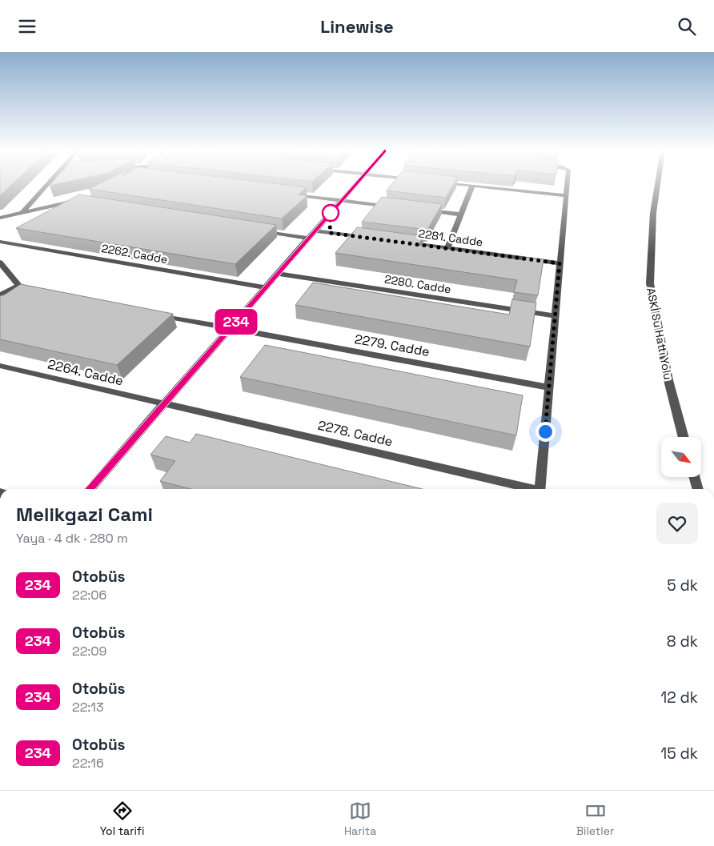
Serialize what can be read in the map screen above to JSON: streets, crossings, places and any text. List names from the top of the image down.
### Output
{
  "streets": {
    "street": [
      "2281. Cadde",
      "2262. Cadde",
      "2280. Cadde",
      "ASKİ Su Hattı Yolu",
      "2279. Cadde",
      "2264. Cadde",
      "2278. Cadde"
    ]
  },
  "crossings": [
    ["2264. Cadde", "2278. Cadde"]
  ],
  "lines": ["bus line 234"],
  "north": "bottom right",
  "page": {
    "header": "Linewise",
    "on_map": "234",
    "heading": ["Melikgazi Cami", "Yaya · 4 dk · 280 m"],
    "list": [
      {
        "mark": "234",
        "name": "Otobüs",
        "note": "22:06",
        "value": "5 dk"
      },
      {
        "mark": "234",
        "name": "Otobüs",
        "note": "22:09",
        "value": "8 dk"
      },
      {
        "mark": "234",
        "name": "Otobüs",
        "note": "22:13",
        "value": "12 dk"
      },
      {
        "mark": "234",
        "name": "Otobüs",
        "note": "22:16",
        "value": "15 dk"
      }
    ],
    "tabs": ["Yol tarifi", "Harita", "Biletler"]
  }
}
